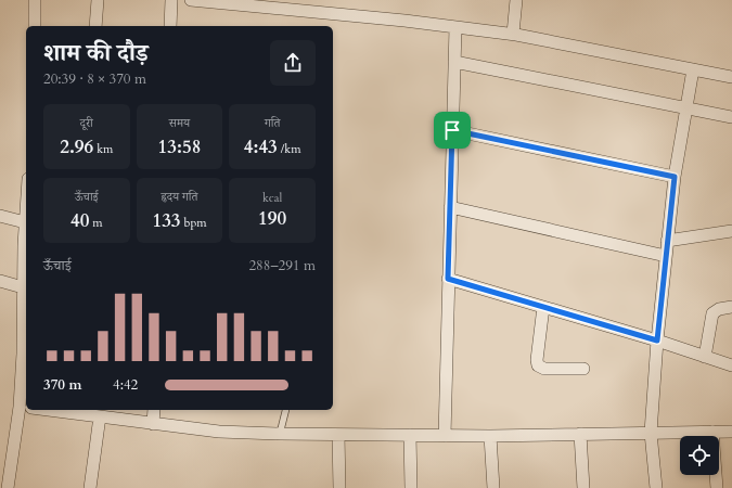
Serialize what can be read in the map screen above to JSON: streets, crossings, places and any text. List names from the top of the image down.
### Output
{
  "page": {
    "heading": ["शाम की दौड़", "20:39 · 8 × 370 m"],
    "stats": [
      ["दूरी", "2.96 km"],
      ["समय", "13:58"],
      ["गति", "4:43 /km"],
      ["ऊँचाई", "40 m"],
      ["हृदय गति", "133 bpm"],
      ["kcal", "190"]
    ],
    "chart": ["ऊँचाई", "288–291 m"],
    "list": [
      {
        "name": "370 m",
        "note": "4:42"
      }
    ]
  }
}
